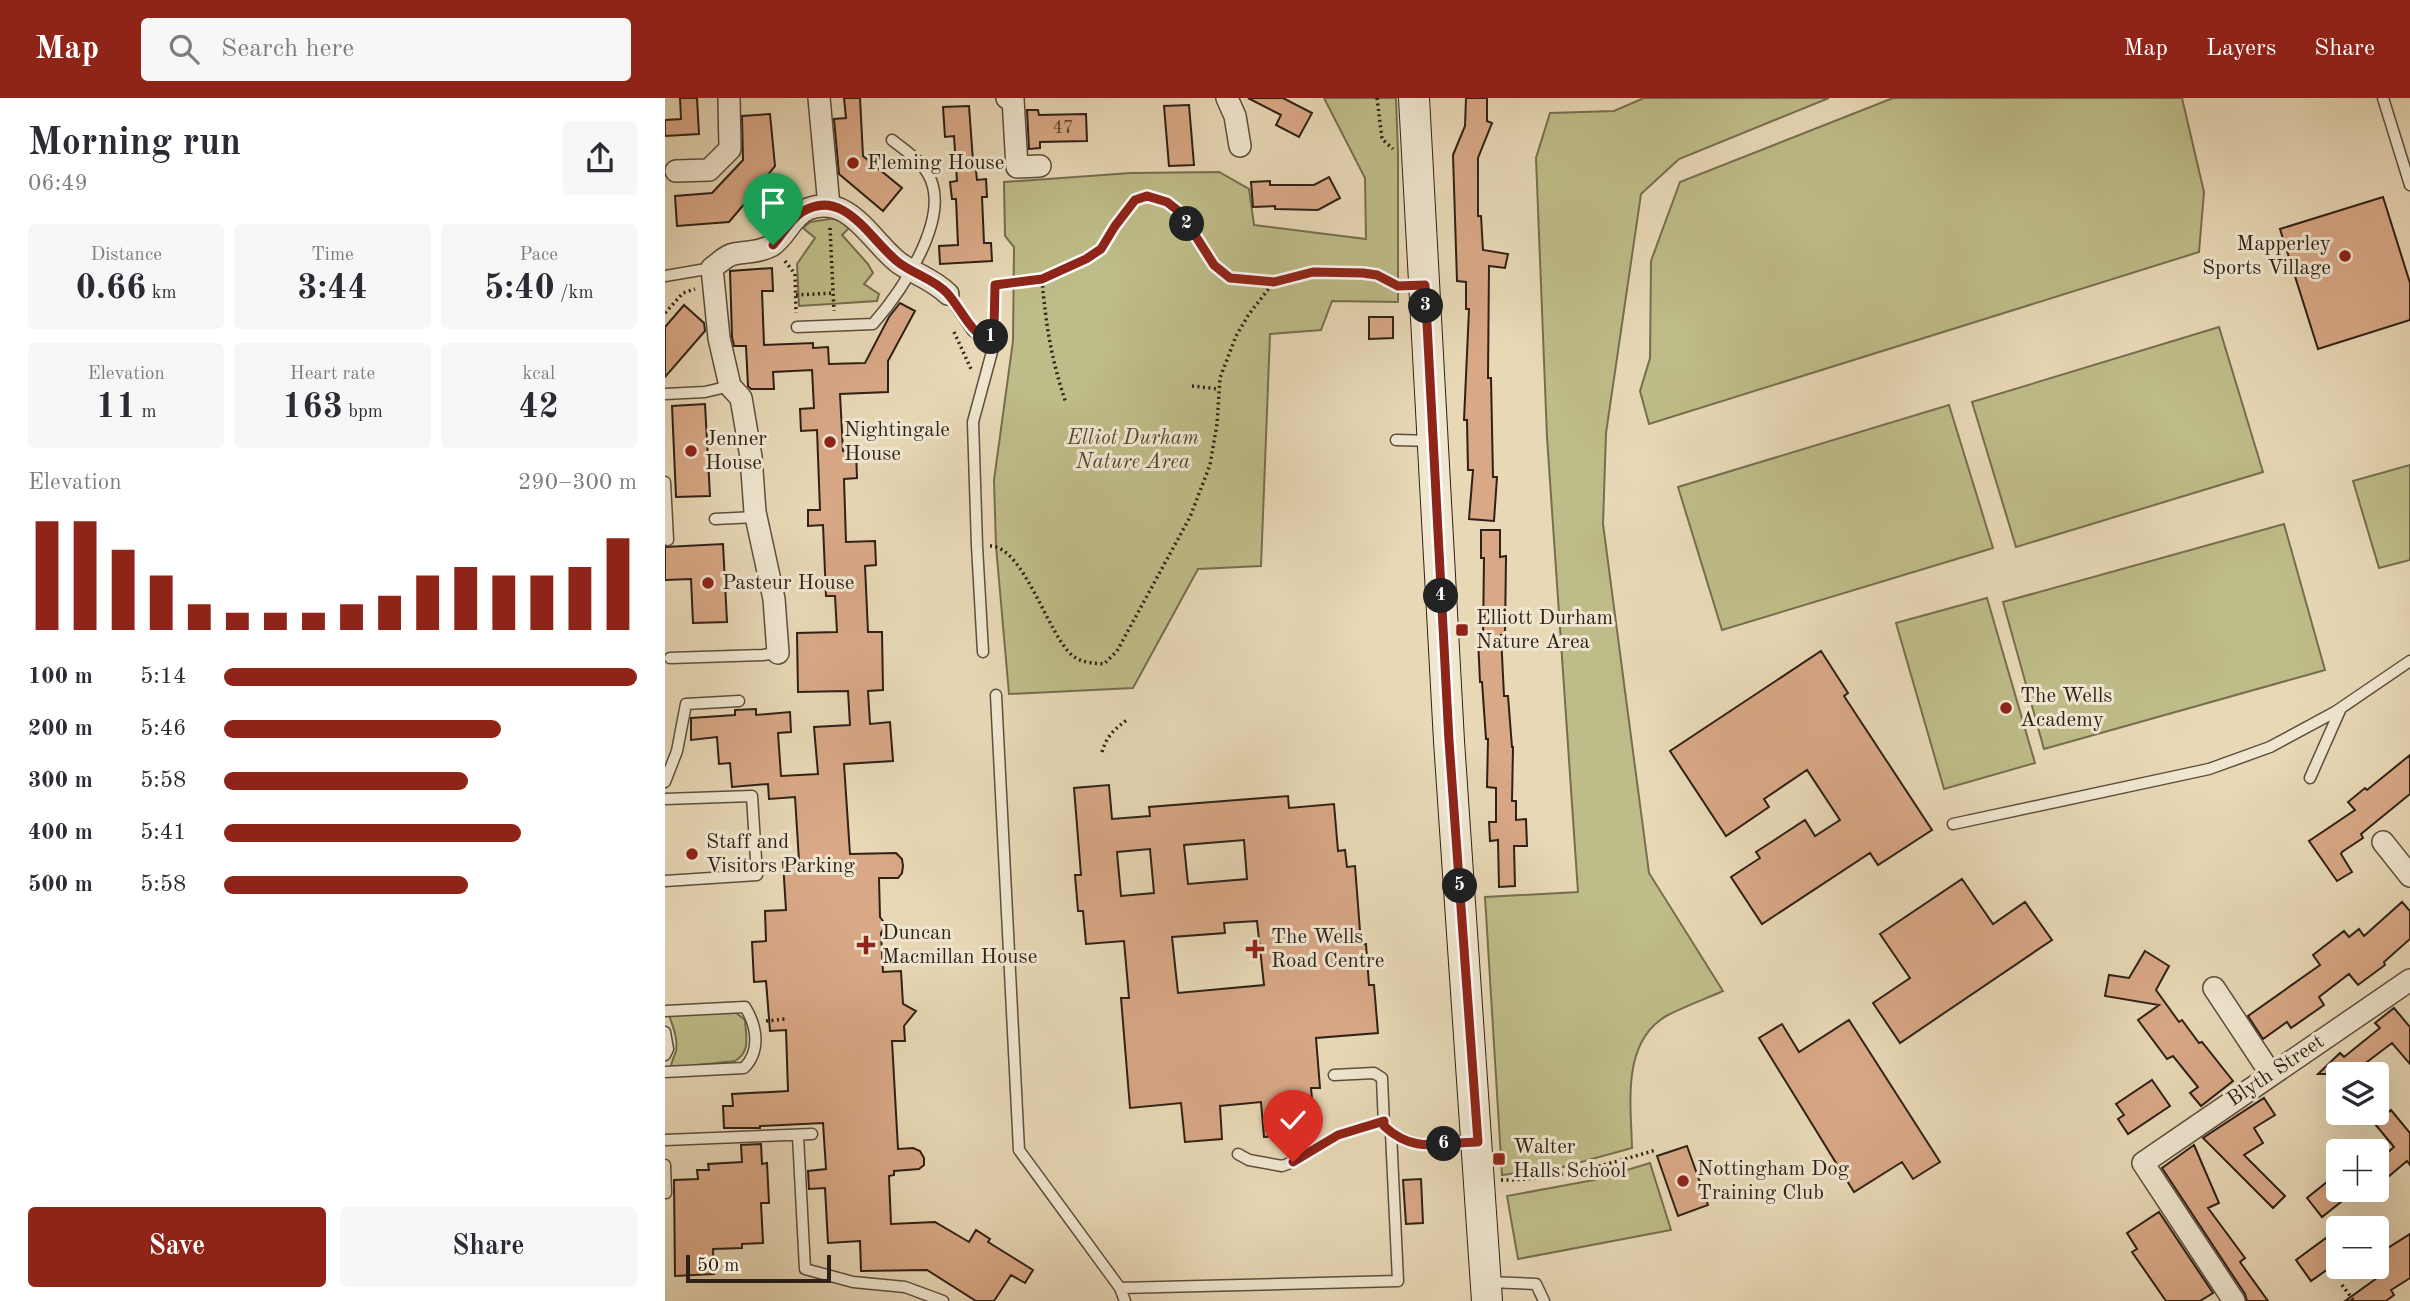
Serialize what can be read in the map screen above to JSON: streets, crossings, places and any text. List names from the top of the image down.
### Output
{
  "streets": {
    "street": ["Blyth Street"]
  },
  "parks": ["Elliot Durham Nature Area"],
  "places": {
    "other": [
      "Fleming House",
      "Mapperley Sports Village",
      "Nightingale House",
      "Jenner House",
      "Pasteur House",
      "The Wells Academy",
      "Staff and Visitors Parking",
      "Nottingham Dog Training Club"
    ],
    "transit": ["Elliott Durham Nature Area", "Walter Halls School"],
    "health": ["Duncan Macmillan House", "The Wells Road Centre"]
  },
  "house_numbers": ["47"],
  "scale_bar": "50 m",
  "page": {
    "header": "Map",
    "search": "Search here",
    "nav": ["Map", "Layers", "Share"],
    "heading": ["Morning run", "06:49"],
    "pins": [
      "2",
      "3",
      "1",
      "4",
      "5",
      "6"
    ],
    "stats": [
      ["Distance", "0.66 km"],
      ["Time", "3:44"],
      ["Pace", "5:40 /km"],
      ["Elevation", "11 m"],
      ["Heart rate", "163 bpm"],
      ["kcal", "42"]
    ],
    "chart": ["Elevation", "290–300 m"],
    "list": [
      {
        "name": "100 m",
        "note": "5:14"
      },
      {
        "name": "200 m",
        "note": "5:46"
      },
      {
        "name": "300 m",
        "note": "5:58"
      },
      {
        "name": "400 m",
        "note": "5:41"
      },
      {
        "name": "500 m",
        "note": "5:58"
      }
    ],
    "map_buttons": ["+", "−"],
    "buttons": ["Save", "Share"],
    "scale": "50 m"
  }
}
